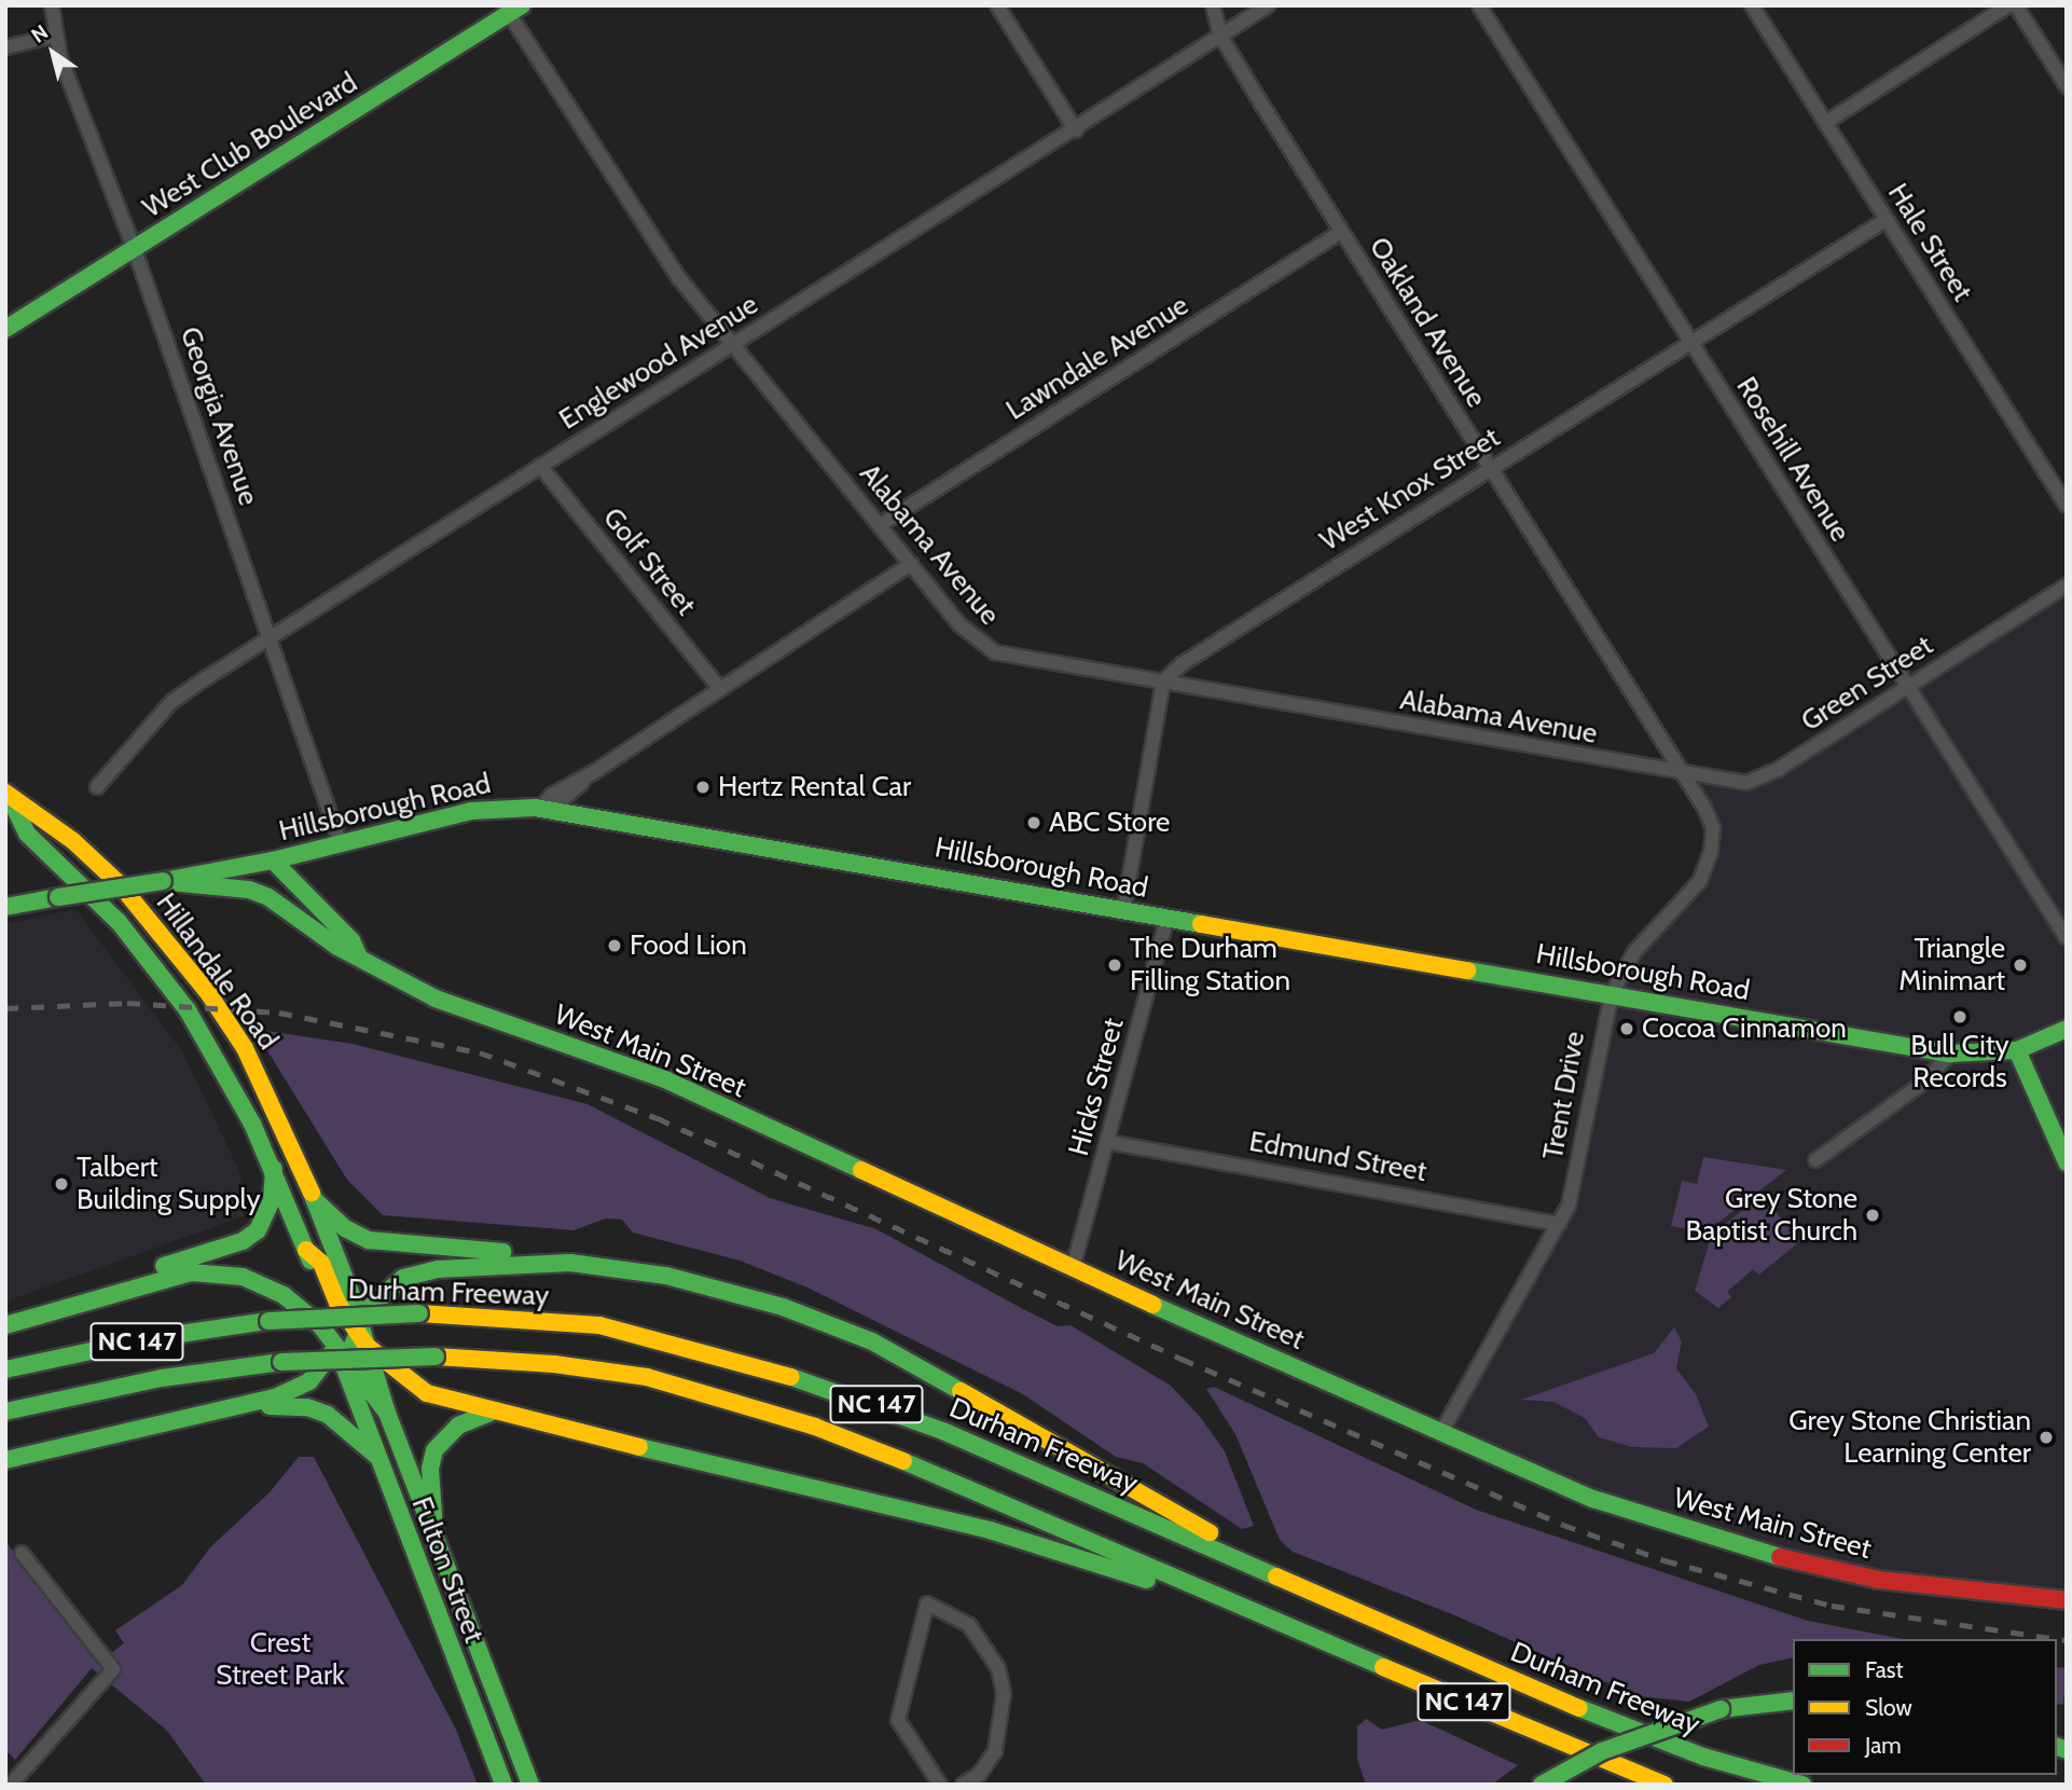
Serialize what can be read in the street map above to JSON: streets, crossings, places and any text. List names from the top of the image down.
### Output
{
  "streets": {
    "main road": [
      "West Club Boulevard",
      "Hillsborough Road",
      "Hillandale Road",
      "West Main Street",
      "Durham Freeway",
      "NC 147",
      "Fulton Street"
    ],
    "street": [
      "Hale Street",
      "Oakland Avenue",
      "Lawndale Avenue",
      "Englewood Avenue",
      "Georgia Avenue",
      "Rosehill Avenue",
      "West Knox Street",
      "Alabama Avenue",
      "Golf Street",
      "Green Street",
      "Hicks Street",
      "Trent Drive",
      "Edmund Street"
    ]
  },
  "crossings": [
    ["West Club Boulevard", "Georgia Avenue"],
    ["West Club Boulevard", "Alabama Avenue"],
    ["Hale Street", "West Knox Street"],
    ["Oakland Avenue", "Lawndale Avenue"],
    ["Oakland Avenue", "Englewood Avenue"],
    ["Oakland Avenue", "West Knox Street"],
    ["Oakland Avenue", "Alabama Avenue"],
    ["Oakland Avenue", "Green Street"],
    ["Oakland Avenue", "Trent Drive"],
    ["Lawndale Avenue", "Alabama Avenue"],
    ["Englewood Avenue", "Georgia Avenue"],
    ["Englewood Avenue", "Alabama Avenue"],
    ["Englewood Avenue", "Golf Street"],
    ["Georgia Avenue", "Hillsborough Road"],
    ["Rosehill Avenue", "West Knox Street"],
    ["Rosehill Avenue", "Green Street"],
    ["West Knox Street", "Alabama Avenue"],
    ["Alabama Avenue", "Green Street"],
    ["Alabama Avenue", "Trent Drive"],
    ["Green Street", "Trent Drive"],
    ["Hillsborough Road", "West Main Street"],
    ["Hillsborough Road", "Hicks Street"],
    ["Hillsborough Road", "Trent Drive"],
    ["Hillandale Road", "Fulton Street"],
    ["West Main Street", "Hicks Street"],
    ["West Main Street", "Trent Drive"],
    ["Hicks Street", "Edmund Street"],
    ["Trent Drive", "Edmund Street"]
  ],
  "parks": ["Crest Street Park"],
  "places": [
    "Hertz Rental Car",
    "ABC Store",
    "Food Lion",
    "The Durham Filling Station",
    "Triangle Minimart",
    "Bull City Records",
    "Cocoa Cinnamon",
    "Talbert Building Supply",
    "Grey Stone Baptist Church",
    "Grey Stone Christian Learning Center"
  ],
  "legend": ["Fast", "Slow", "Jam"],
  "north": "top left"
}
